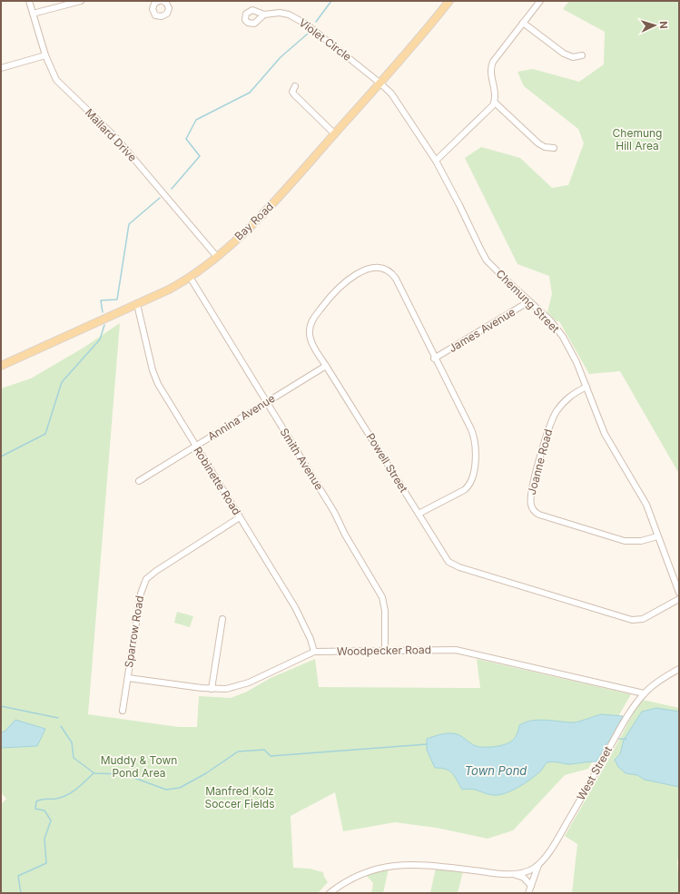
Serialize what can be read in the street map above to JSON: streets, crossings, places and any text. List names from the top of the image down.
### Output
{
  "streets": {
    "main road": ["Bay Road"],
    "street": [
      "Violet Circle",
      "Mallard Drive",
      "Chemung Street",
      "James Avenue",
      "Annina Avenue",
      "Smith Avenue",
      "Joanne Road",
      "Powell Street",
      "Robinette Road",
      "Sparrow Road",
      "Woodpecker Road",
      "West Street"
    ]
  },
  "crossings": [
    ["Violet Circle", "Bay Road"],
    ["Violet Circle", "Chemung Street"],
    ["Mallard Drive", "Bay Road"],
    ["Bay Road", "Chemung Street"],
    ["Bay Road", "Smith Avenue"],
    ["Bay Road", "Robinette Road"],
    ["Chemung Street", "James Avenue"],
    ["Chemung Street", "Joanne Road"],
    ["James Avenue", "Powell Street"],
    ["Annina Avenue", "Smith Avenue"],
    ["Annina Avenue", "Powell Street"],
    ["Annina Avenue", "Robinette Road"],
    ["Smith Avenue", "Woodpecker Road"],
    ["Robinette Road", "Sparrow Road"],
    ["Robinette Road", "Woodpecker Road"],
    ["Sparrow Road", "Woodpecker Road"],
    ["Woodpecker Road", "West Street"]
  ],
  "water": ["Town Pond"],
  "parks": ["Chemung Hill Area", "Muddy & Town Pond Area", "Manfred Kolz Soccer Fields"],
  "north": "right"
}
